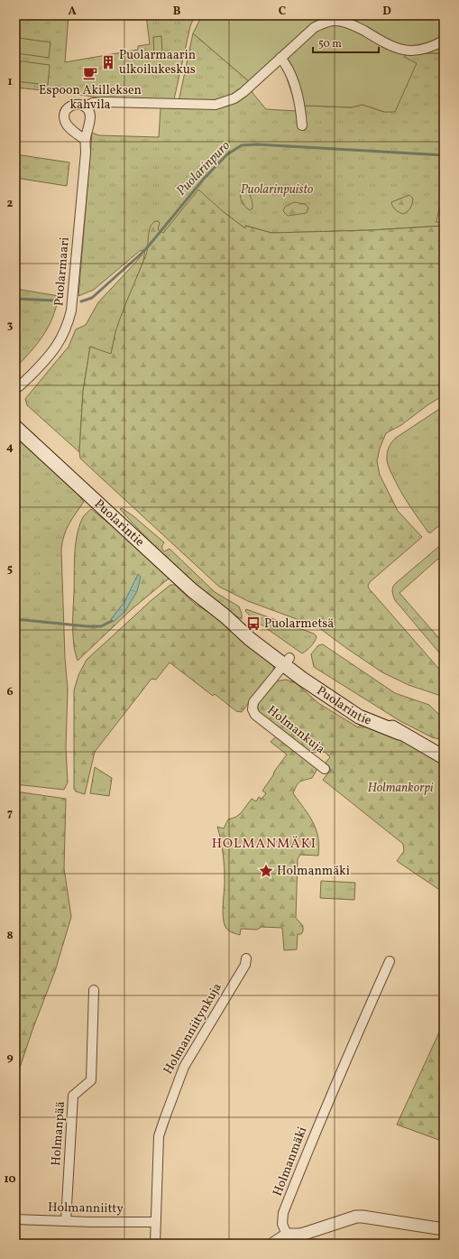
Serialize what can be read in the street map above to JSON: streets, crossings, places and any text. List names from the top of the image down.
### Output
{
  "streets": {
    "main road": ["Puolarintie"],
    "street": [
      "Puolarmaari",
      "Holmankuja",
      "Holmanniitynkuja",
      "Holmanpää",
      "Holmanmäki",
      "Holmanniitty"
    ]
  },
  "crossings": [
    ["Puolarintie", "Holmankuja"],
    ["Holmanniitynkuja", "Holmanniitty"],
    ["Holmanpää", "Holmanniitty"]
  ],
  "districts": ["HOLMANMÄKI"],
  "water": ["Puolarinpuro"],
  "parks": ["Puolarinpuisto", "Holmankorpi"],
  "places": {
    "building": ["Puolarmaarin ulkoilukeskus"],
    "cafe": ["Espoon Akilleksen kahvila"],
    "bus stop": ["Puolarmetsä"],
    "place": ["Holmanmäki"]
  },
  "scale_bar": "50 m",
  "grid": {
    "columns": [
      "A",
      "B",
      "C",
      "D"
    ],
    "rows": [
      "1",
      "2",
      "3",
      "4",
      "5",
      "6",
      "7",
      "8",
      "9",
      "10"
    ]
  }
}
